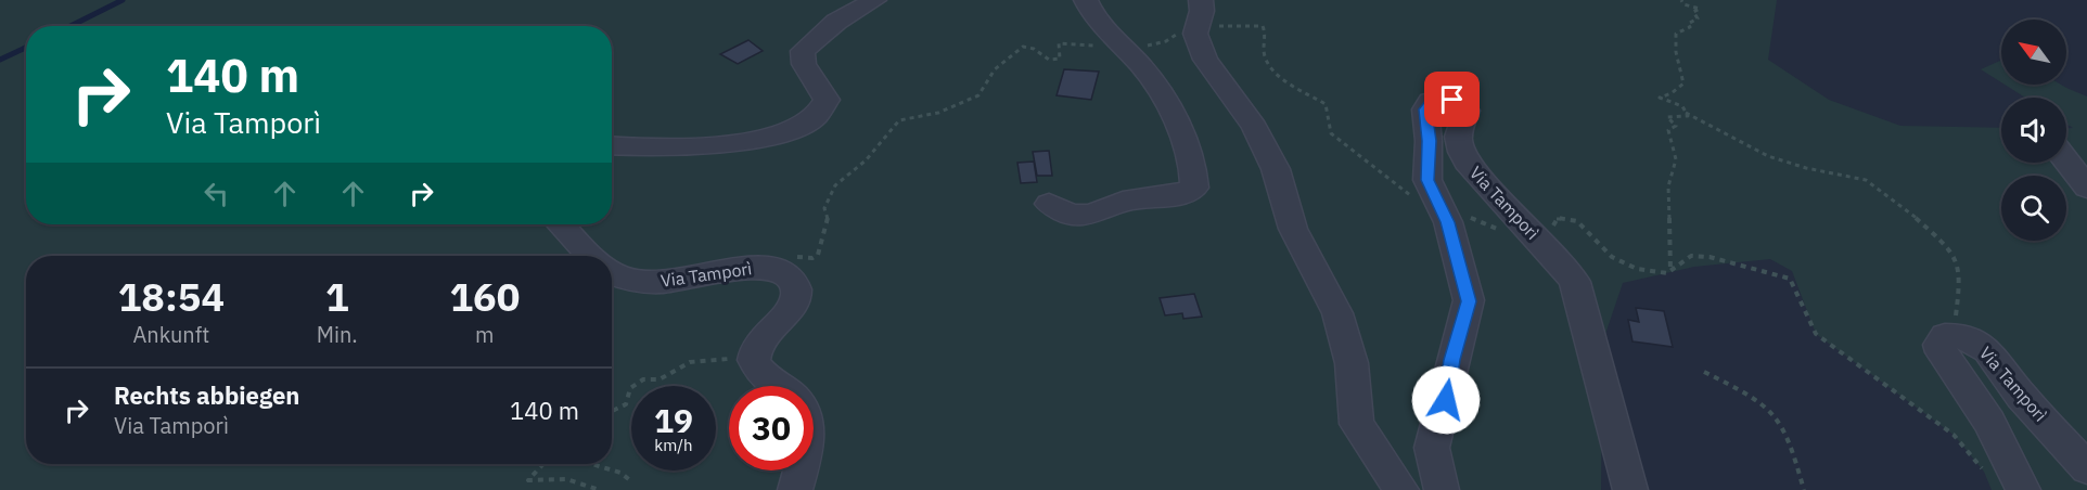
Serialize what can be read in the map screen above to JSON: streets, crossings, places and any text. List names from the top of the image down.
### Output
{
  "streets": {
    "street": ["Via Tamporì"]
  },
  "north": "top left",
  "page": {
    "turn": ["140 m", "Via Tamporì"],
    "eta": [
      "18:54",
      "Ankunft",
      "1",
      "Min.",
      "160",
      "m"
    ],
    "list": [
      {
        "name": "Rechts abbiegen",
        "note": "Via Tamporì",
        "value": "140 m"
      }
    ],
    "speed": "19 km/h",
    "limit": "30"
  }
}
